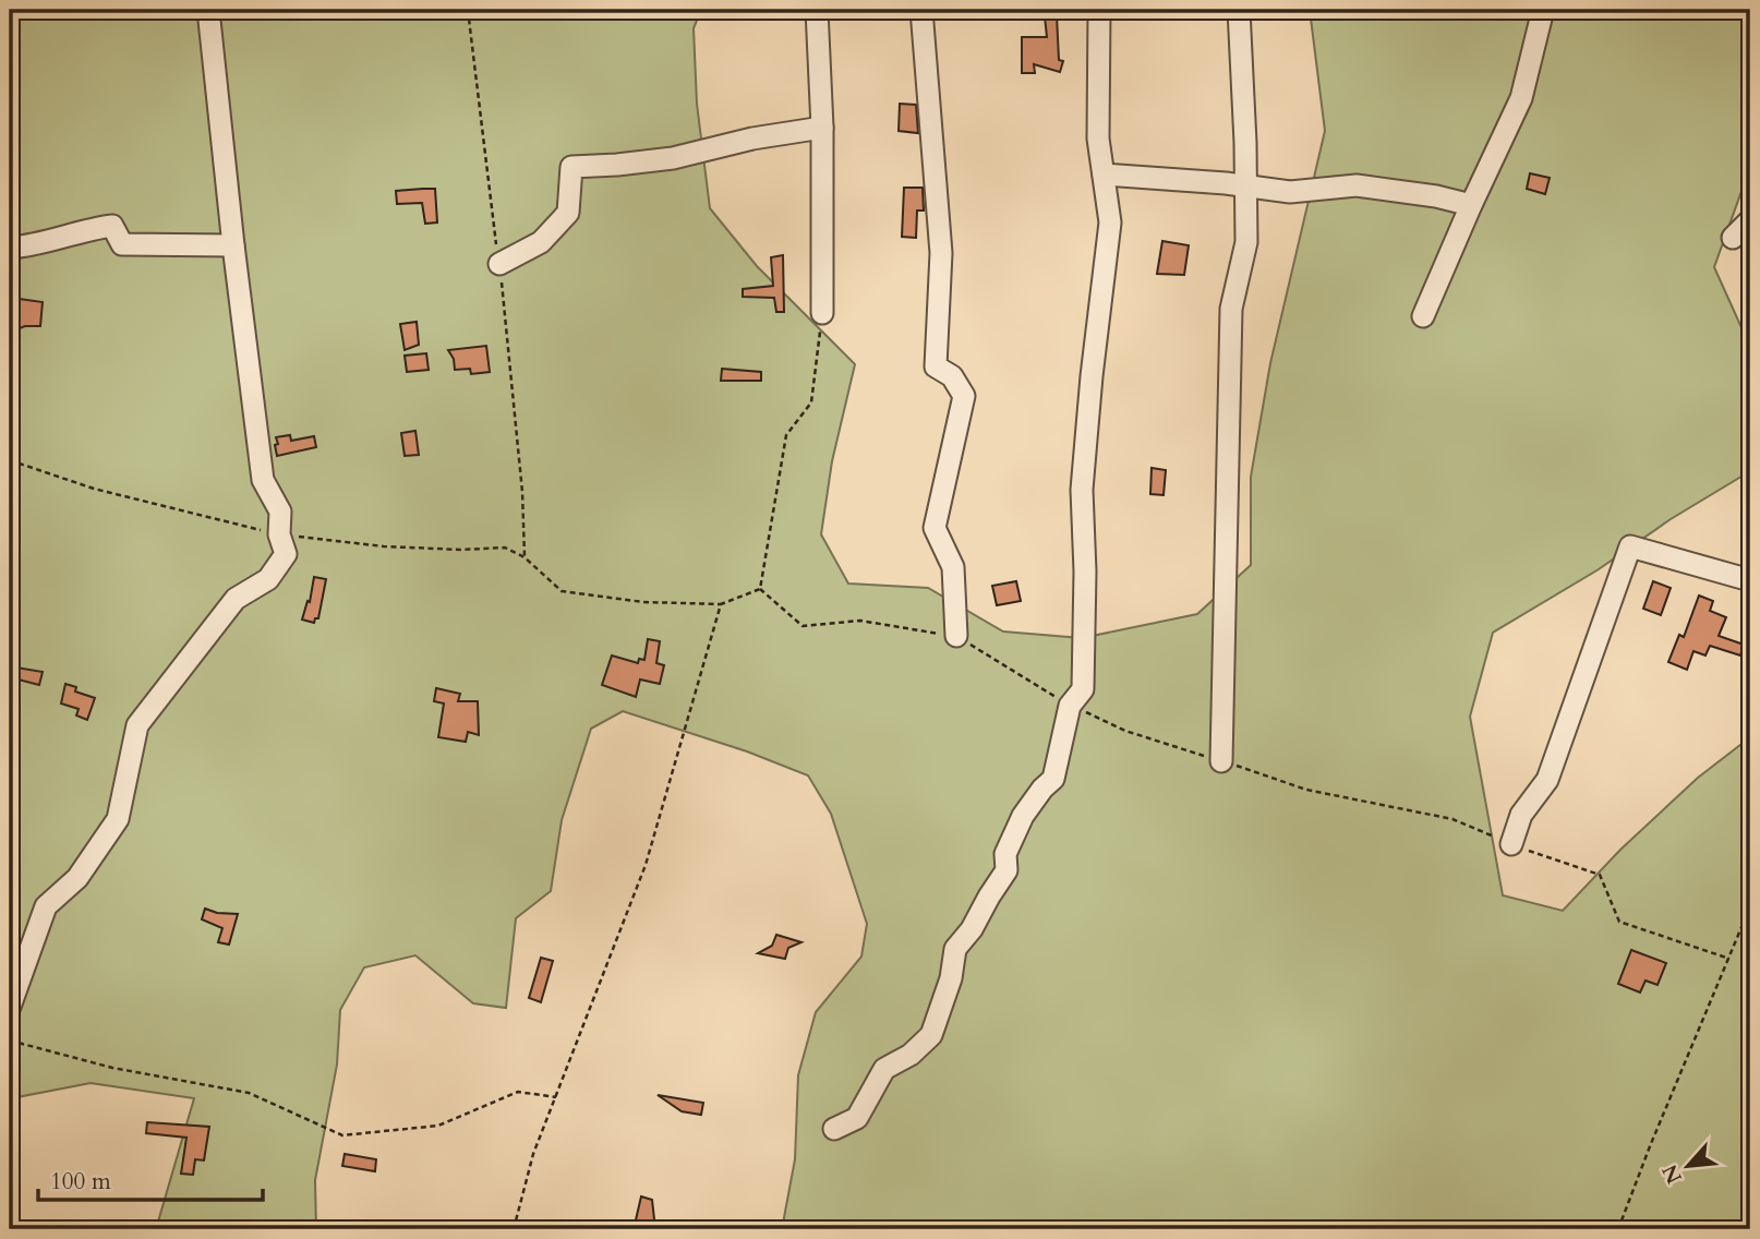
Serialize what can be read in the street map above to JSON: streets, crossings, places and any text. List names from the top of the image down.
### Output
{
  "scale_bar": "100 m",
  "north": "bottom left"
}
